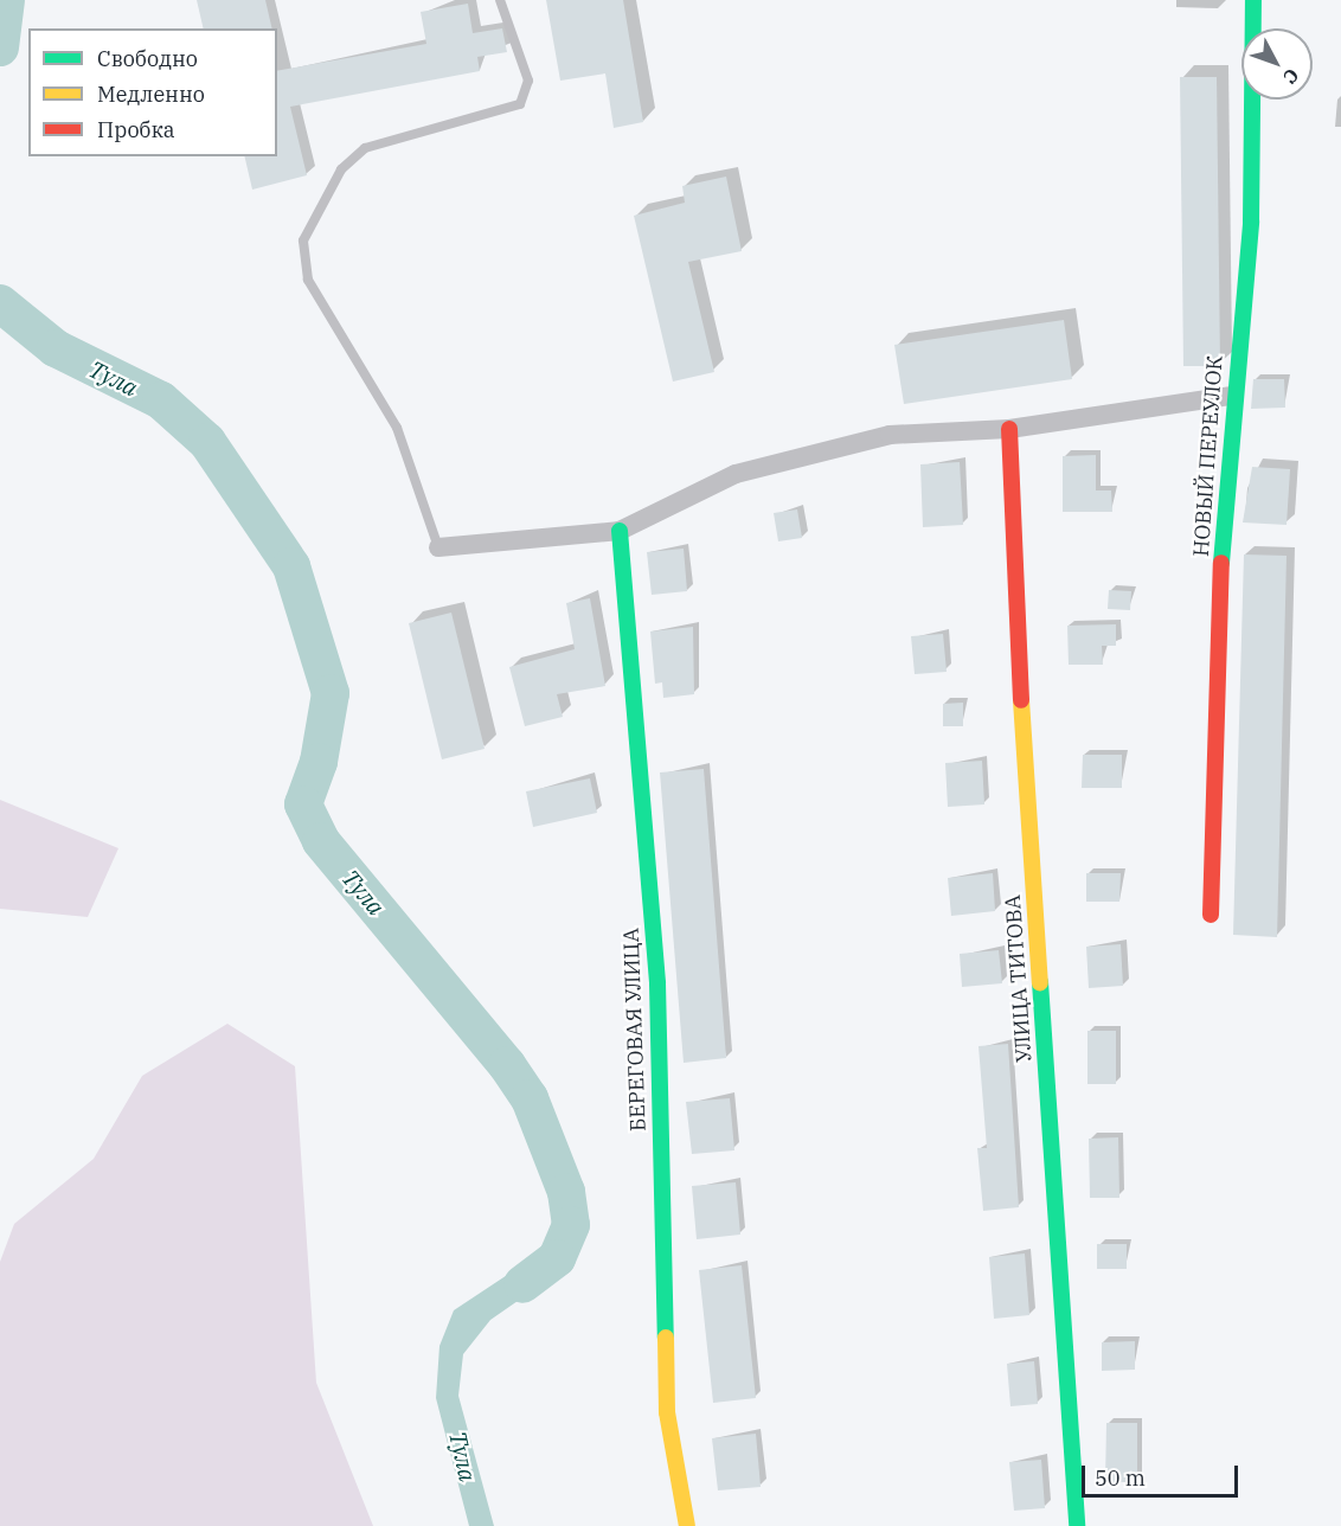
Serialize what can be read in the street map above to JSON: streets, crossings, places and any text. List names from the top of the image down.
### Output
{
  "streets": {
    "street": ["НОВЫЙ ПЕРЕУЛОК", "УЛИЦА ТИТОВА", "БЕРЕГОВАЯ УЛИЦА"]
  },
  "water": ["Тула"],
  "legend": ["Свободно", "Медленно", "Пробка"],
  "scale_bar": "50 m",
  "north": "bottom right"
}
